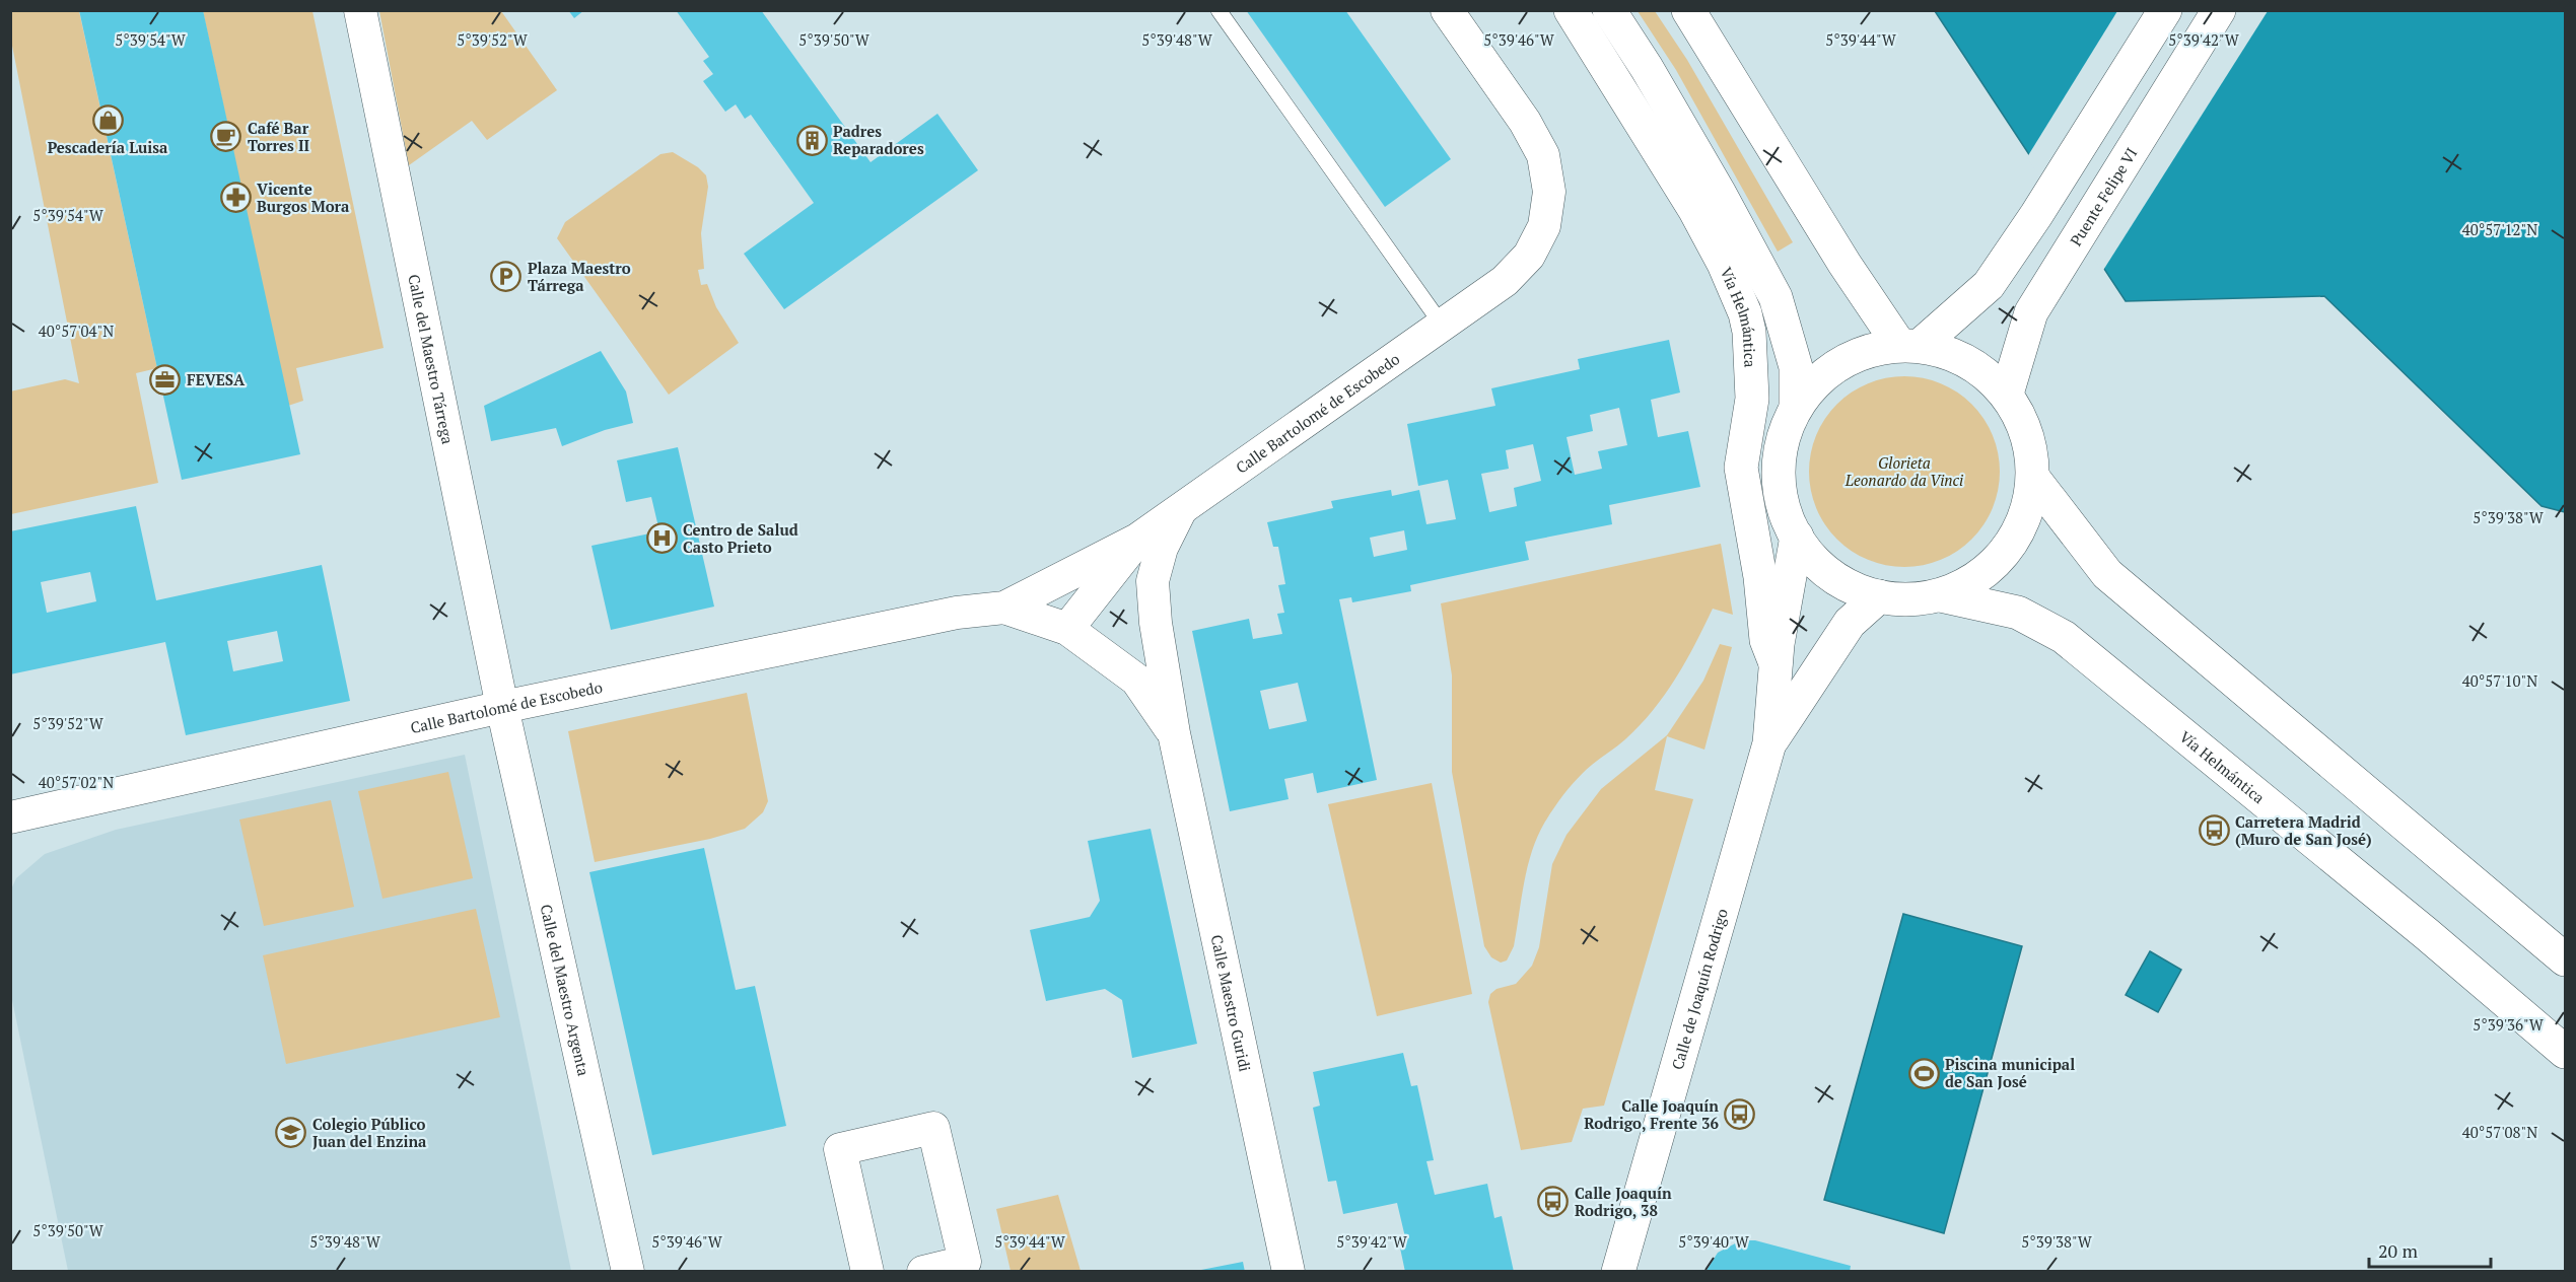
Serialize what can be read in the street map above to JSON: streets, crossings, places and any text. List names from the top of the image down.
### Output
{
  "streets": {
    "main road": ["Puente Felipe VI", "Vía Helmántica", "Calle de Joaquín Rodrigo"],
    "street": [
      "Calle del Maestro Tárrega",
      "Calle Bartolomé de Escobedo",
      "Calle del Maestro Argenta",
      "Calle Maestro Guridi"
    ]
  },
  "crossings": [
    ["Vía Helmántica", "Calle de Joaquín Rodrigo"],
    ["Calle del Maestro Tárrega", "Calle Bartolomé de Escobedo"],
    ["Calle del Maestro Tárrega", "Calle del Maestro Argenta"],
    ["Calle Bartolomé de Escobedo", "Calle del Maestro Argenta"],
    ["Calle Bartolomé de Escobedo", "Calle Maestro Guridi"]
  ],
  "parks": ["Glorieta Leonardo da Vinci"],
  "places": {
    "shop": ["Pescadería Luisa"],
    "cafe": ["Café Bar Torres II"],
    "building": ["Padres Reparadores"],
    "pharmacy": ["Vicente Burgos Mora"],
    "parking": ["Plaza Maestro Tárrega"],
    "office": ["FEVESA"],
    "hospital": ["Centro de Salud Casto Prieto"],
    "bus stop": ["Carretera Madrid (Muro de San José)", "Calle Joaquín Rodrigo, Frente 36", "Calle Joaquín Rodrigo, 38"],
    "sports": ["Piscina municipal de San José"],
    "school or university": ["Colegio Público Juan del Enzina"]
  },
  "scale_bar": "20 m",
  "coordinates": [
    "5°39'54\"W",
    "5°39'50\"W",
    "5°39'48\"W",
    "5°39'46\"W",
    "5°39'44\"W",
    "5°39'42\"W",
    "5°39'52\"W",
    "40°57'12\"N",
    "40°57'04\"N",
    "5°39'38\"W",
    "40°57'10\"N",
    "40°57'02\"N",
    "5°39'36\"W",
    "40°57'08\"N",
    "5°39'40\"W"
  ]
}
